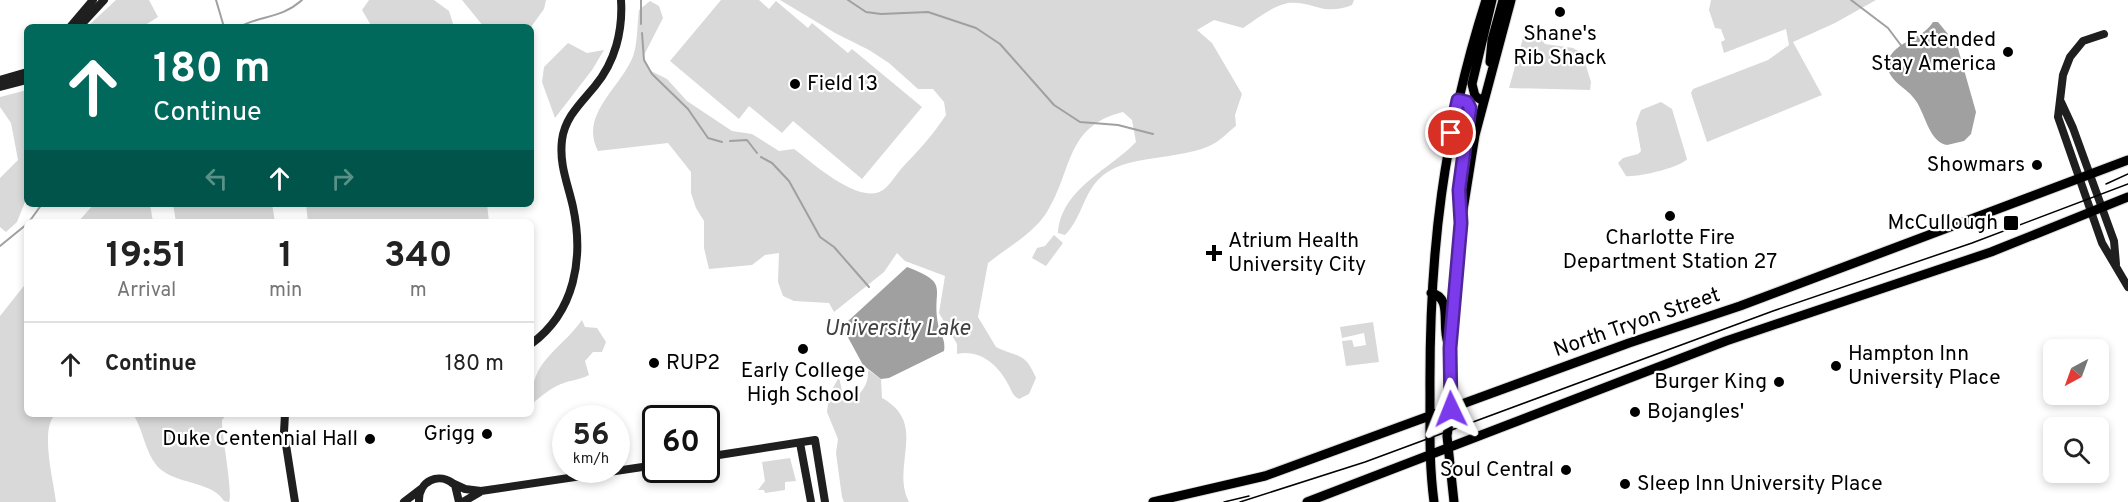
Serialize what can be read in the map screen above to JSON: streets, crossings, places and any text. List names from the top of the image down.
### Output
{
  "streets": {
    "main road": ["North Tryon Street"]
  },
  "water": ["University Lake"],
  "places": {
    "other": [
      "Shane's Rib Shack",
      "Extended Stay America",
      "Field 13",
      "Showmars",
      "Charlotte Fire Department Station 27",
      "Early College High School",
      "RUP2",
      "Hampton Inn University Place",
      "Burger King",
      "Bojangles'",
      "Grigg",
      "Duke Centennial Hall",
      "Soul Central",
      "Sleep Inn University Place"
    ],
    "transit": ["McCullough"],
    "health": ["Atrium Health University City"]
  },
  "north": "bottom left",
  "page": {
    "turn": ["180 m", "Continue"],
    "eta": [
      "19:51",
      "Arrival",
      "1",
      "min",
      "340",
      "m"
    ],
    "list": [
      {
        "name": "Continue",
        "value": "180 m"
      }
    ],
    "speed": "56 km/h",
    "limit": "60"
  }
}
